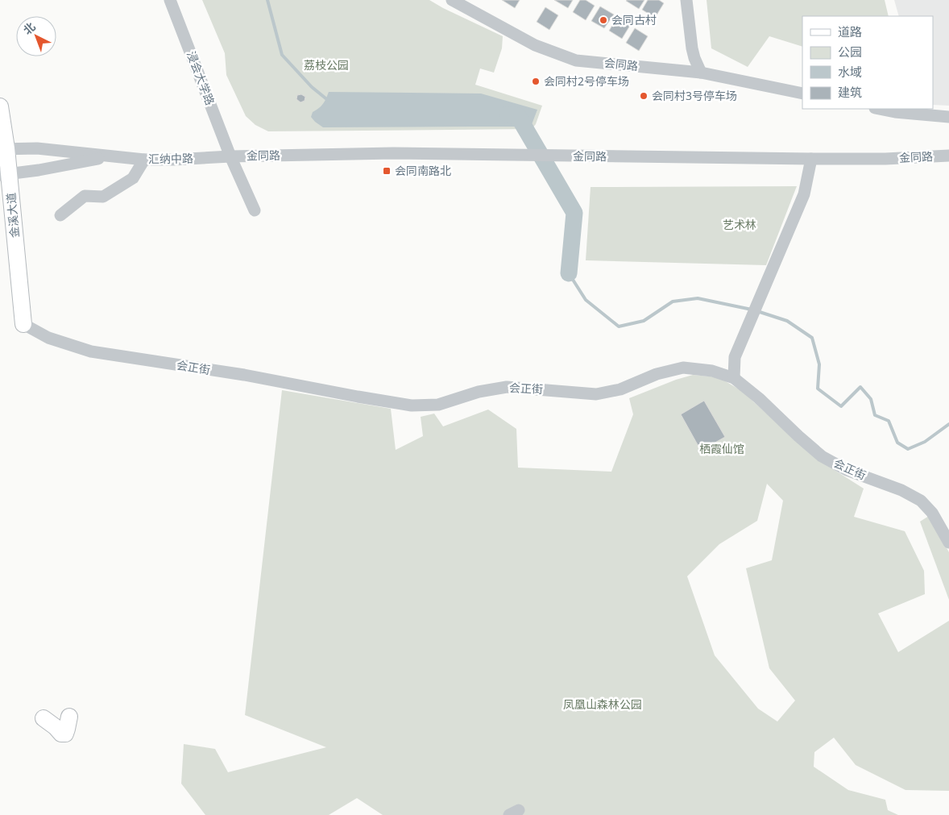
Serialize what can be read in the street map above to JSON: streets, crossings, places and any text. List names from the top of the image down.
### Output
{
  "streets": {
    "main road": ["金溪大道"],
    "street": [
      "会同路",
      "浸会大学路",
      "金同路",
      "汇纳中路",
      "会正街"
    ]
  },
  "crossings": [
    ["浸会大学路", "金同路"],
    ["浸会大学路", "汇纳中路"],
    ["金同路", "汇纳中路"],
    ["汇纳中路", "金溪大道"],
    ["金溪大道", "会正街"]
  ],
  "parks": [
    "荔枝公园",
    "艺术林",
    "栖霞仙馆",
    "凤凰山森林公园"
  ],
  "places": {
    "other": ["会同古村", "会同村2号停车场", "会同村3号停车场"],
    "transit": ["会同南路北"]
  },
  "legend": [
    "道路",
    "公园",
    "水域",
    "建筑"
  ],
  "north": "top left"
}
